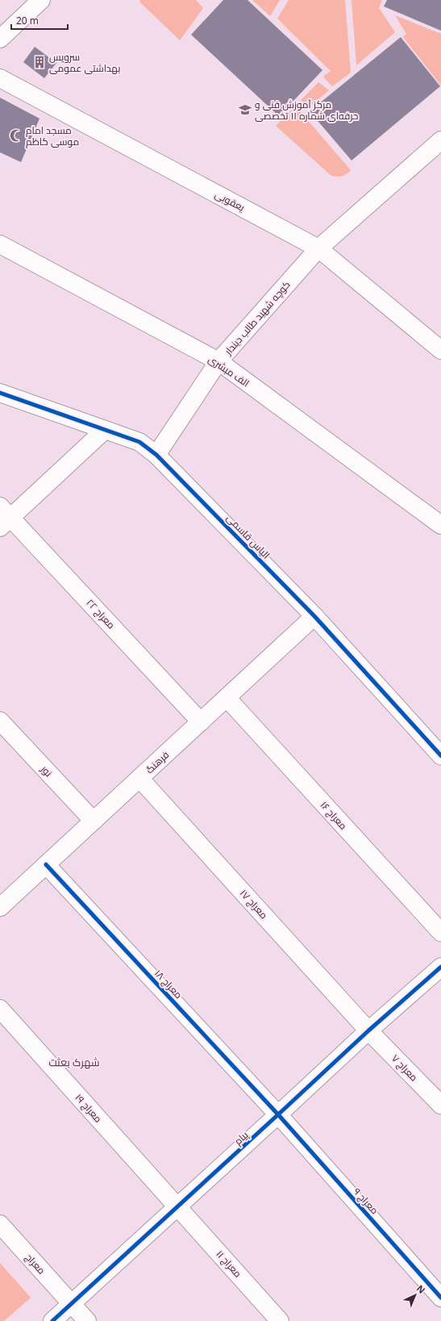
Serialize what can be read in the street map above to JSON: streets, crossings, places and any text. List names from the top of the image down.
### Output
{
  "streets": {
    "street": [
      "یعقوبی",
      "کوچه شهید طالب دیندار",
      "الف مبشری",
      "الیاس قاسمی",
      "معراج ۲۲",
      "فرهنگ",
      "نور",
      "معراج ۱۶",
      "معراج ۱۷",
      "معراج ۱۸",
      "معراج ۷",
      "معراج ۱۹",
      "پیام",
      "معراج ۹",
      "معراج",
      "معراج ۱۱"
    ]
  },
  "crossings": [
    ["یعقوبی", "کوچه شهید طالب دیندار"],
    ["کوچه شهید طالب دیندار", "الف مبشری"],
    ["کوچه شهید طالب دیندار", "الیاس قاسمی"],
    ["الیاس قاسمی", "فرهنگ"],
    ["معراج ۲۲", "فرهنگ"],
    ["فرهنگ", "نور"],
    ["فرهنگ", "معراج ۱۶"],
    ["فرهنگ", "معراج ۱۷"],
    ["فرهنگ", "معراج ۱۸"],
    ["معراج ۱۷", "معراج ۷"],
    ["معراج ۱۷", "پیام"],
    ["معراج ۱۸", "پیام"],
    ["معراج ۱۸", "معراج ۹"],
    ["معراج ۷", "پیام"],
    ["معراج ۱۹", "پیام"],
    ["معراج ۱۹", "معراج ۱۱"],
    ["پیام", "معراج ۹"],
    ["پیام", "معراج"],
    ["پیام", "معراج ۱۱"]
  ],
  "districts": ["شهرک بعثت"],
  "places": {
    "building": ["سرویس بهداشتی عمومی"],
    "school or university": ["مرکز آموزش فنی و حرفه‌ای شماره ۱۱ تخصصی"],
    "mosque": ["مسجد امام موسی کاظم"]
  },
  "scale_bar": "20 m",
  "north": "top right"
}
